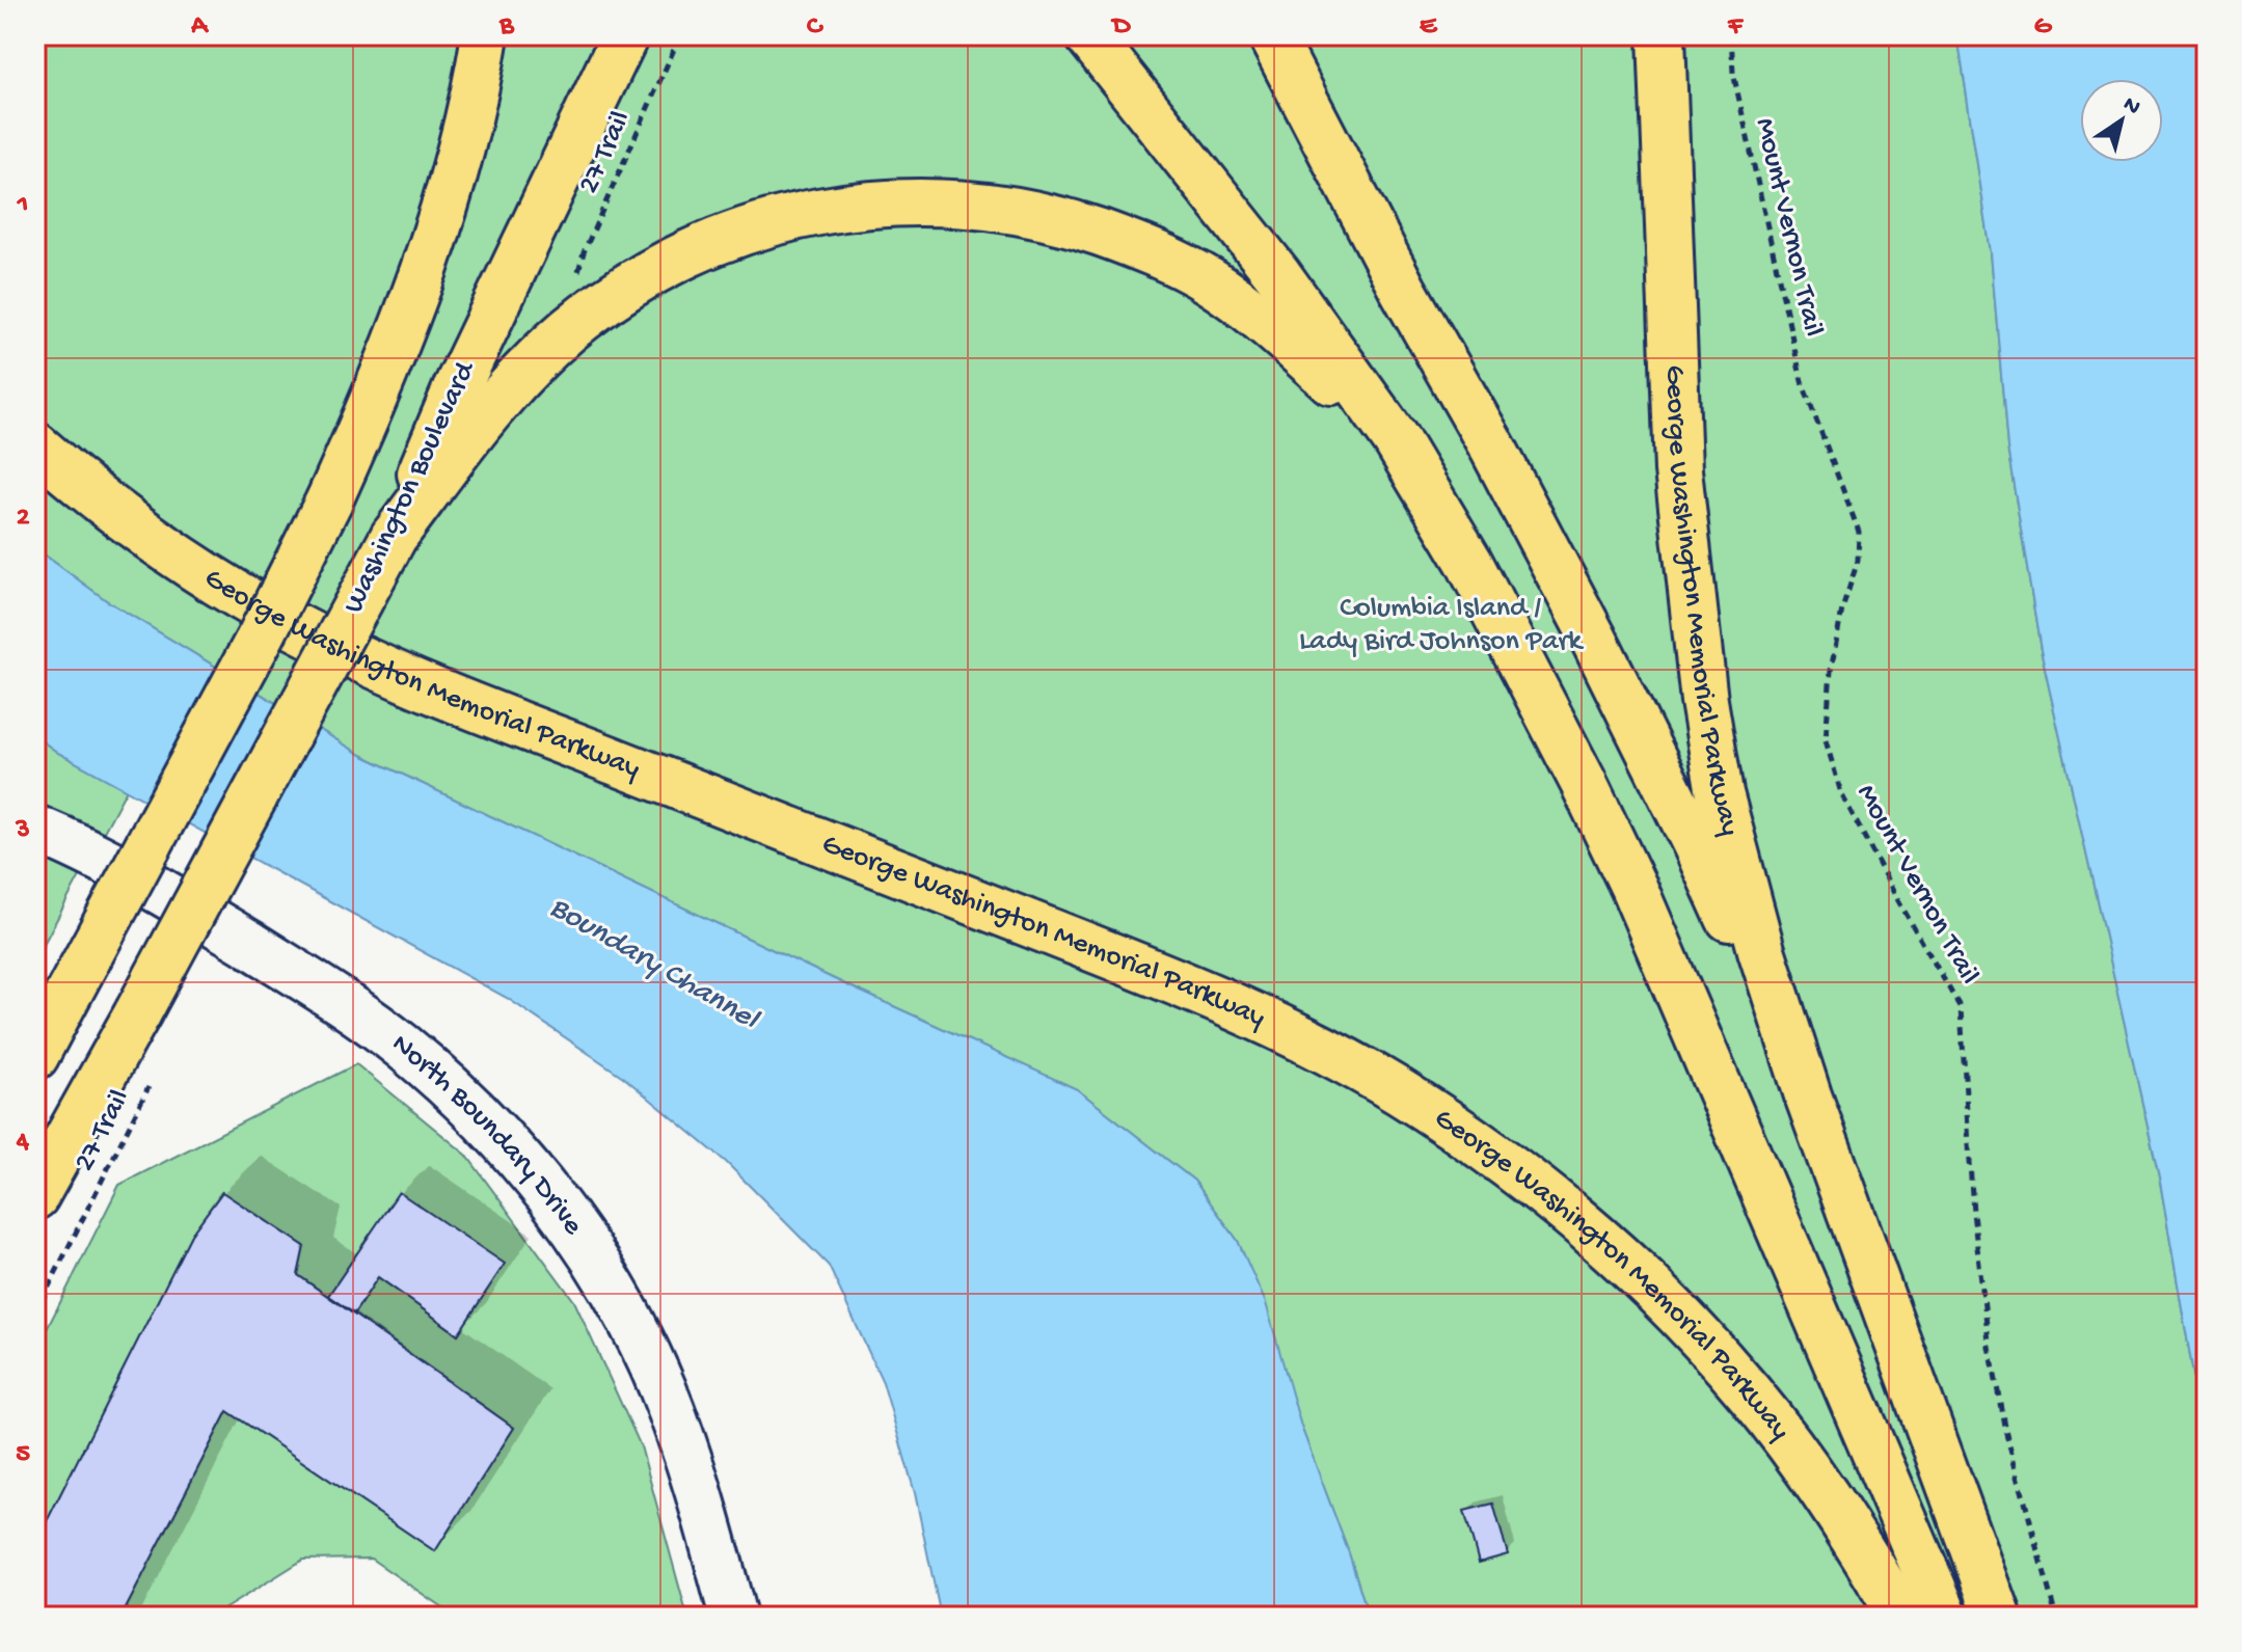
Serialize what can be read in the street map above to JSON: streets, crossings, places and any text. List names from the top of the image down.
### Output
{
  "streets": {
    "highway": ["Washington Boulevard", "George Washington Memorial Parkway"],
    "street": ["North Boundary Drive"],
    "path": ["27 Trail", "Mount Vernon Trail"]
  },
  "water": ["Boundary Channel"],
  "parks": ["Columbia Island / Lady Bird Johnson Park"],
  "north": "top right",
  "grid": {
    "columns": [
      "A",
      "B",
      "C",
      "D",
      "E",
      "F",
      "G"
    ],
    "rows": [
      "1",
      "2",
      "3",
      "4",
      "5"
    ]
  }
}
